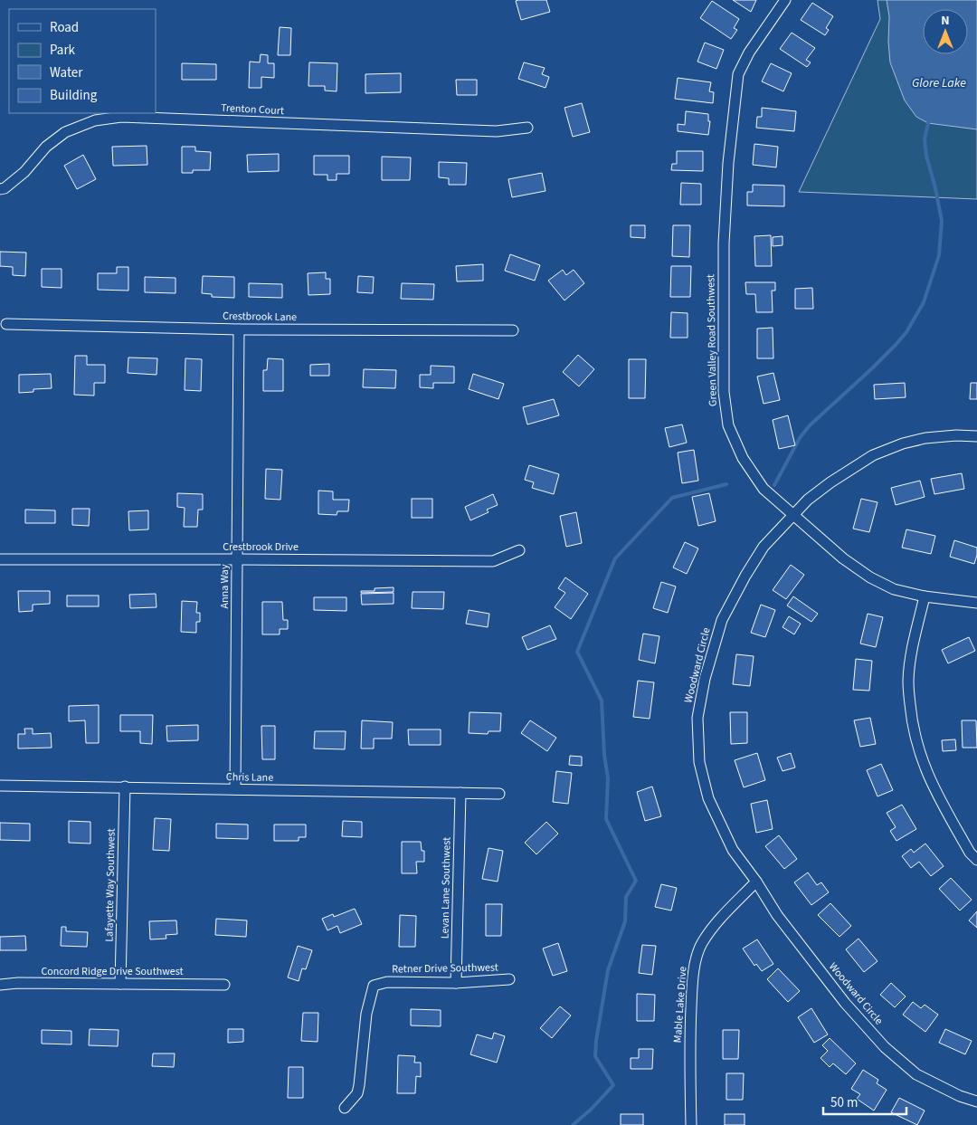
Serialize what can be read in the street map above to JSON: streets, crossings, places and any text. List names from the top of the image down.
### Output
{
  "streets": {
    "street": [
      "Trenton Court",
      "Crestbrook Lane",
      "Green Valley Road Southwest",
      "Crestbrook Drive",
      "Anna Way",
      "Woodward Circle",
      "Chris Lane",
      "Lafayette Way Southwest",
      "Levan Lane Southwest",
      "Retner Drive Southwest",
      "Concord Ridge Drive Southwest",
      "Mable Lake Drive"
    ]
  },
  "crossings": [
    ["Crestbrook Lane", "Anna Way"],
    ["Green Valley Road Southwest", "Woodward Circle"],
    ["Crestbrook Drive", "Anna Way"],
    ["Anna Way", "Chris Lane"],
    ["Woodward Circle", "Mable Lake Drive"],
    ["Chris Lane", "Lafayette Way Southwest"],
    ["Chris Lane", "Levan Lane Southwest"],
    ["Lafayette Way Southwest", "Concord Ridge Drive Southwest"],
    ["Levan Lane Southwest", "Retner Drive Southwest"]
  ],
  "water": ["Glore Lake"],
  "legend": [
    "Road",
    "Park",
    "Water",
    "Building"
  ],
  "scale_bar": "50 m",
  "north": "top"
}
